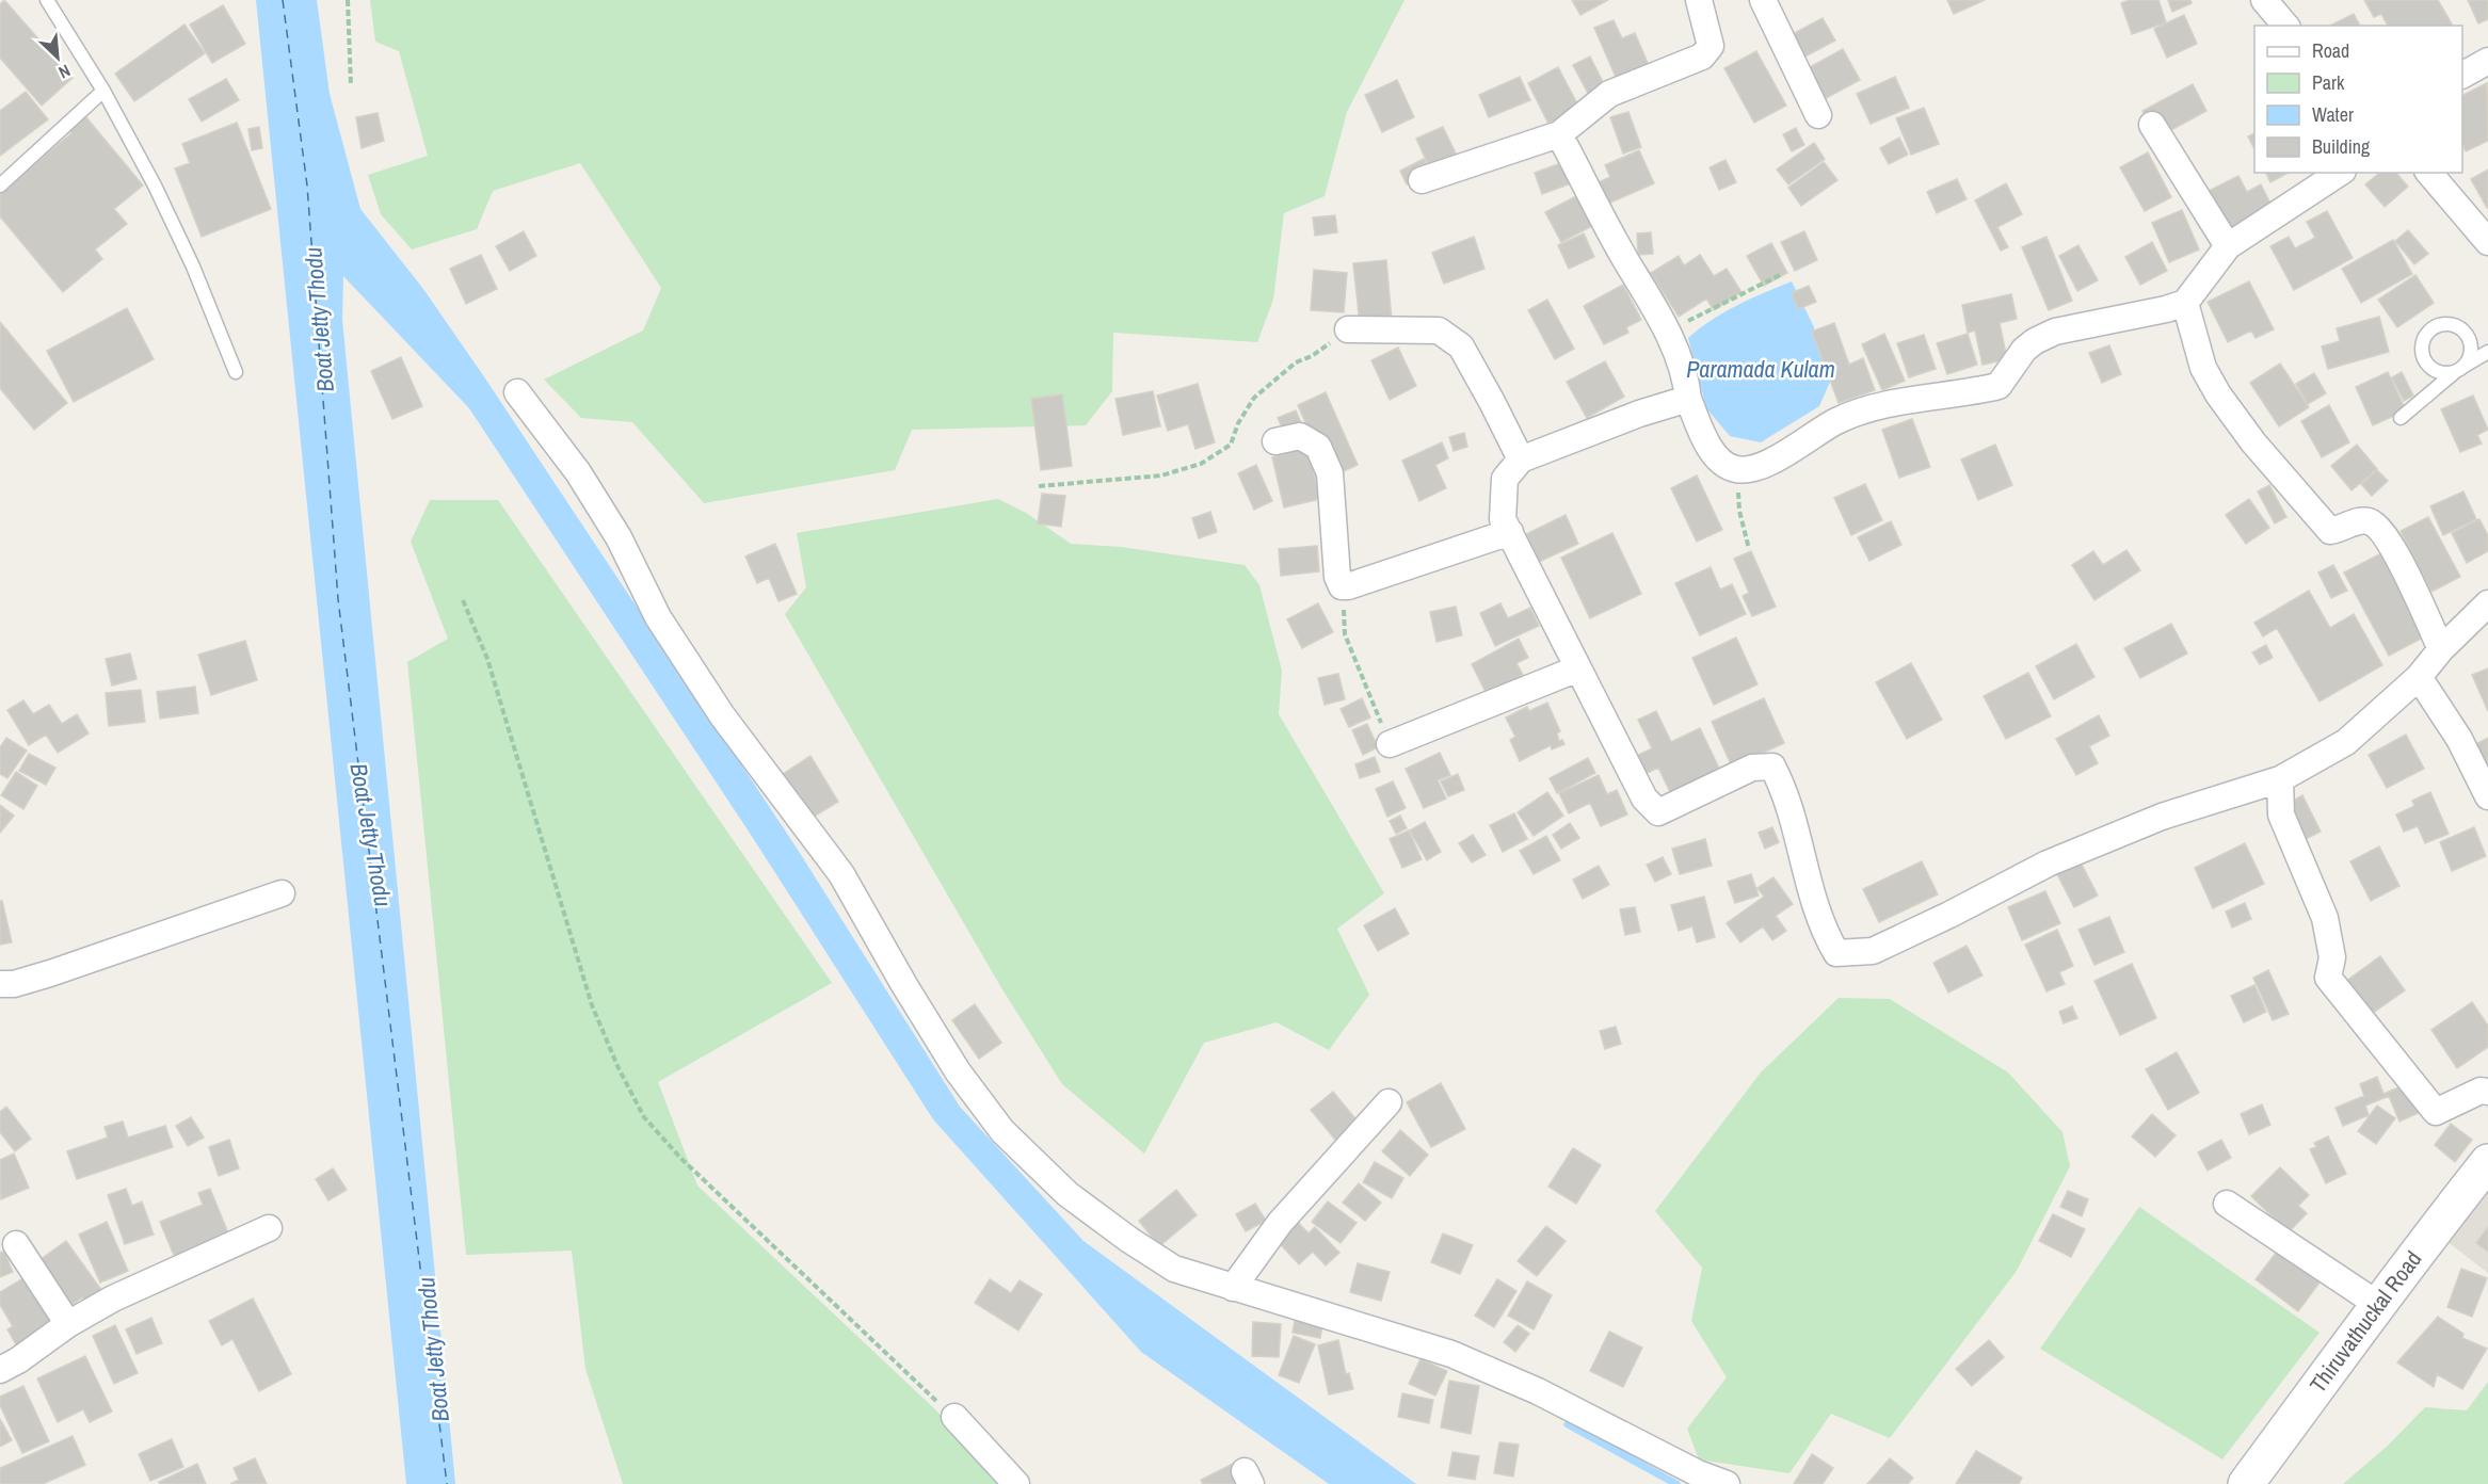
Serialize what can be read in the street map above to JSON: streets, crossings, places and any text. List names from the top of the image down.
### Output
{
  "streets": {
    "main road": ["Thiruvathuckal Road"]
  },
  "water": ["Boat Jetty Thodu", "Paramada Kulam"],
  "legend": [
    "Road",
    "Park",
    "Water",
    "Building"
  ],
  "north": "bottom right"
}
